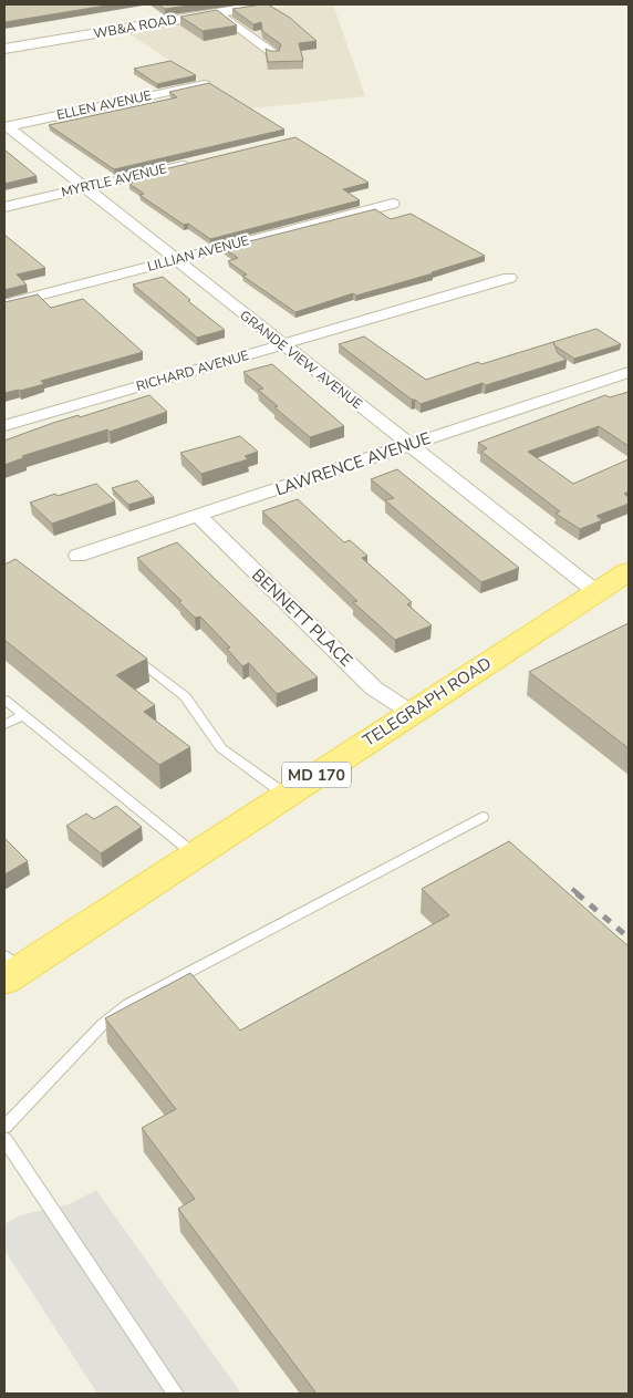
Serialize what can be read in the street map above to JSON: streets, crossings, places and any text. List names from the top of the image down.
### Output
{
  "streets": {
    "main road": ["TELEGRAPH ROAD", "MD 170"],
    "street": [
      "WB&A ROAD",
      "ELLEN AVENUE",
      "MYRTLE AVENUE",
      "LILLIAN AVENUE",
      "GRANDE VIEW AVENUE",
      "RICHARD AVENUE",
      "LAWRENCE AVENUE",
      "BENNETT PLACE"
    ]
  },
  "crossings": [
    ["ELLEN AVENUE", "GRANDE VIEW AVENUE"],
    ["MYRTLE AVENUE", "GRANDE VIEW AVENUE"],
    ["LILLIAN AVENUE", "GRANDE VIEW AVENUE"],
    ["GRANDE VIEW AVENUE", "RICHARD AVENUE"],
    ["GRANDE VIEW AVENUE", "LAWRENCE AVENUE"],
    ["GRANDE VIEW AVENUE", "TELEGRAPH ROAD"],
    ["LAWRENCE AVENUE", "BENNETT PLACE"],
    ["BENNETT PLACE", "TELEGRAPH ROAD"]
  ]
}
